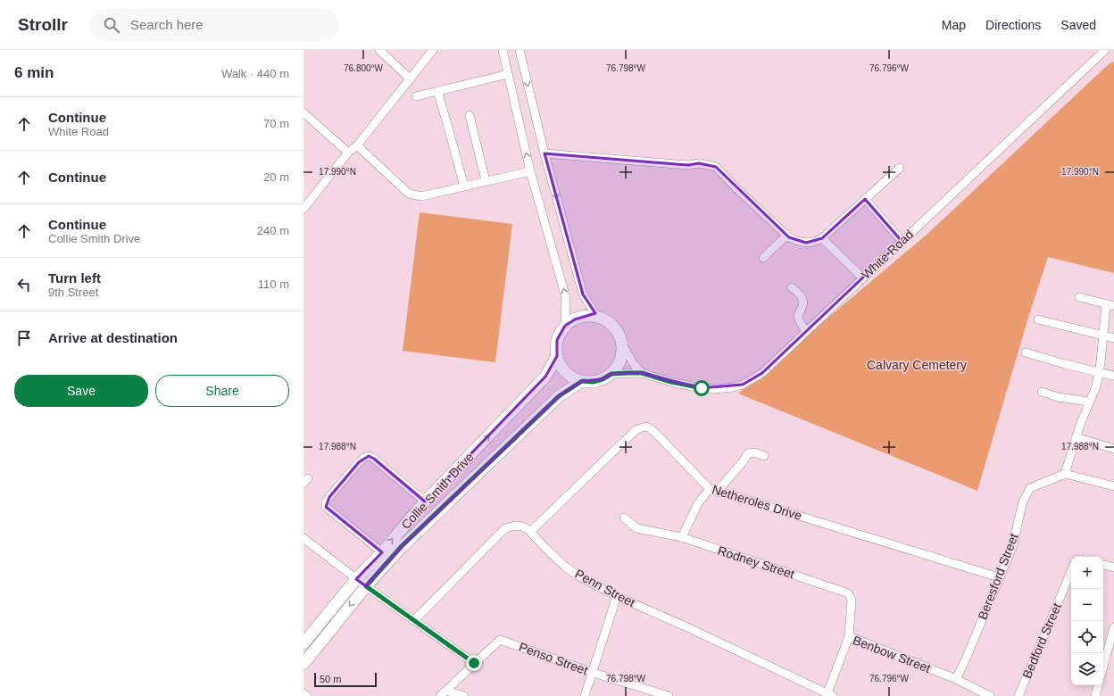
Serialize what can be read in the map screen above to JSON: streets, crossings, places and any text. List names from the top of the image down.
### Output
{
  "streets": {
    "street": [
      "White Road",
      "Collie Smith Drive",
      "Netheroles Drive",
      "Rodney Street",
      "Beresford Street",
      "Penn Street",
      "Bedford Street",
      "Benbow Street",
      "Penso Street"
    ]
  },
  "crossings": [
    ["White Road", "Collie Smith Drive"],
    ["Netheroles Drive", "Beresford Street"],
    ["Netheroles Drive", "Penn Street"],
    ["Rodney Street", "Benbow Street"],
    ["Beresford Street", "Benbow Street"],
    ["Penn Street", "Benbow Street"]
  ],
  "parks": ["Calvary Cemetery"],
  "scale_bar": "50 m",
  "page": {
    "header": "Strollr",
    "search": "Search here",
    "nav": ["Map", "Directions", "Saved"],
    "heading": ["6 min", "Walk · 440 m"],
    "list": [
      ["Continue", "White Road", "70 m"],
      ["Continue", "20 m"],
      ["Continue", "Collie Smith Drive", "240 m"],
      ["Turn left", "9th Street", "110 m"],
      "Arrive at destination"
    ],
    "buttons": ["Save", "Share"],
    "map_buttons": ["+", "−"],
    "scale": "50 m"
  },
  "coordinates": [
    "76.800°W",
    "76.798°W",
    "76.796°W",
    "17.990°N",
    "17.988°N"
  ]
}
